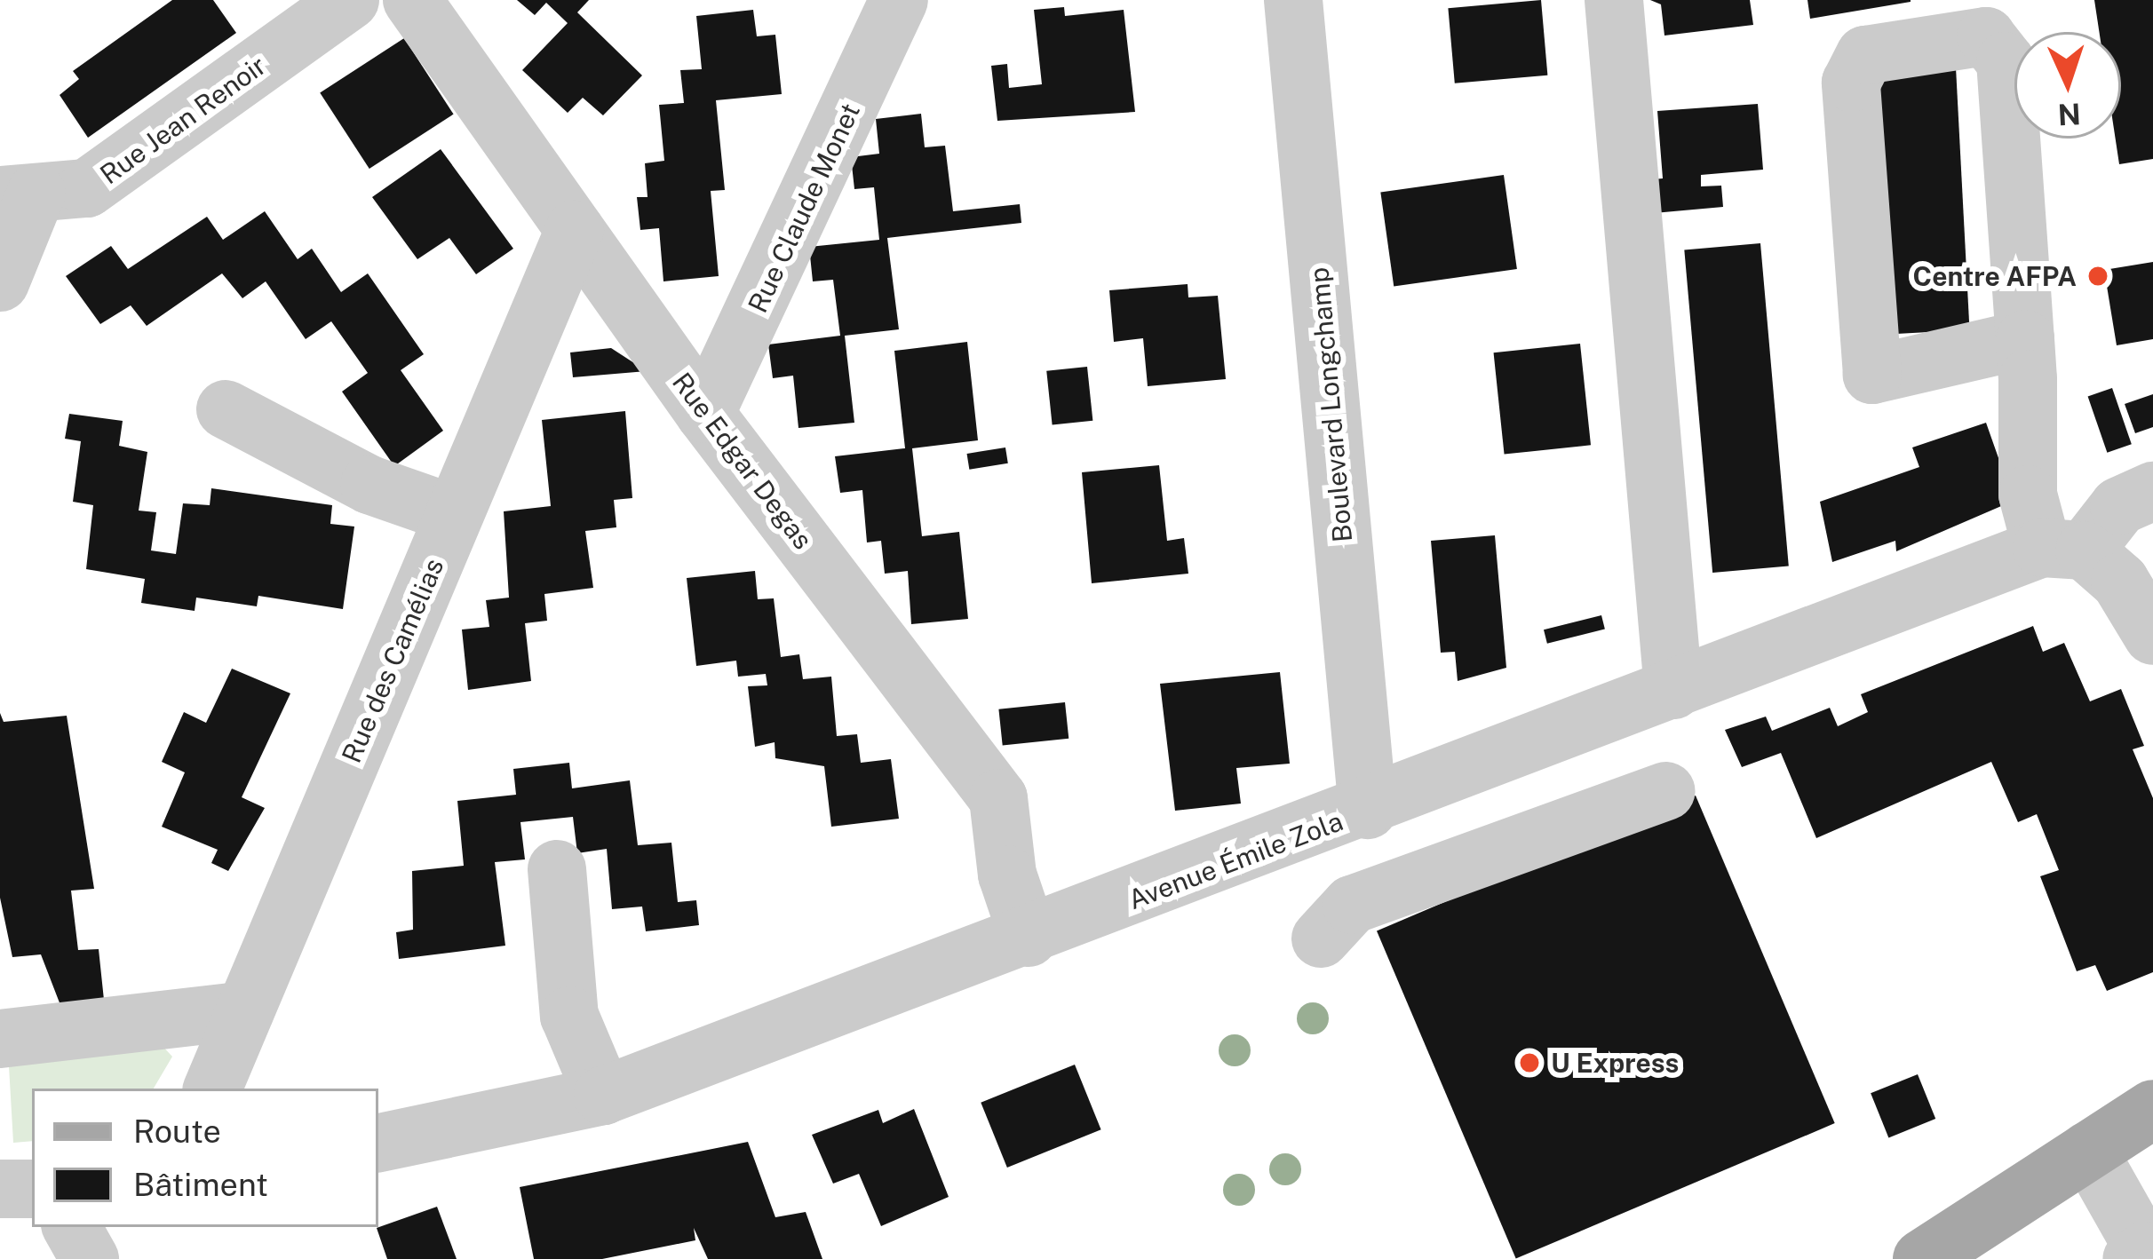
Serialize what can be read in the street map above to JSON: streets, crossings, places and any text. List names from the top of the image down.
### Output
{
  "streets": {
    "street": [
      "Rue Jean Renoir",
      "Rue Claude Monet",
      "Boulevard Longchamp",
      "Rue Edgar Degas",
      "Rue des Camélias",
      "Avenue Émile Zola"
    ]
  },
  "crossings": [
    ["Rue Claude Monet", "Rue Edgar Degas"],
    ["Boulevard Longchamp", "Avenue Émile Zola"],
    ["Rue Edgar Degas", "Rue des Camélias"],
    ["Rue Edgar Degas", "Avenue Émile Zola"]
  ],
  "places": ["Centre AFPA", "U Express"],
  "legend": ["Route", "Bâtiment"],
  "north": "bottom"
}
